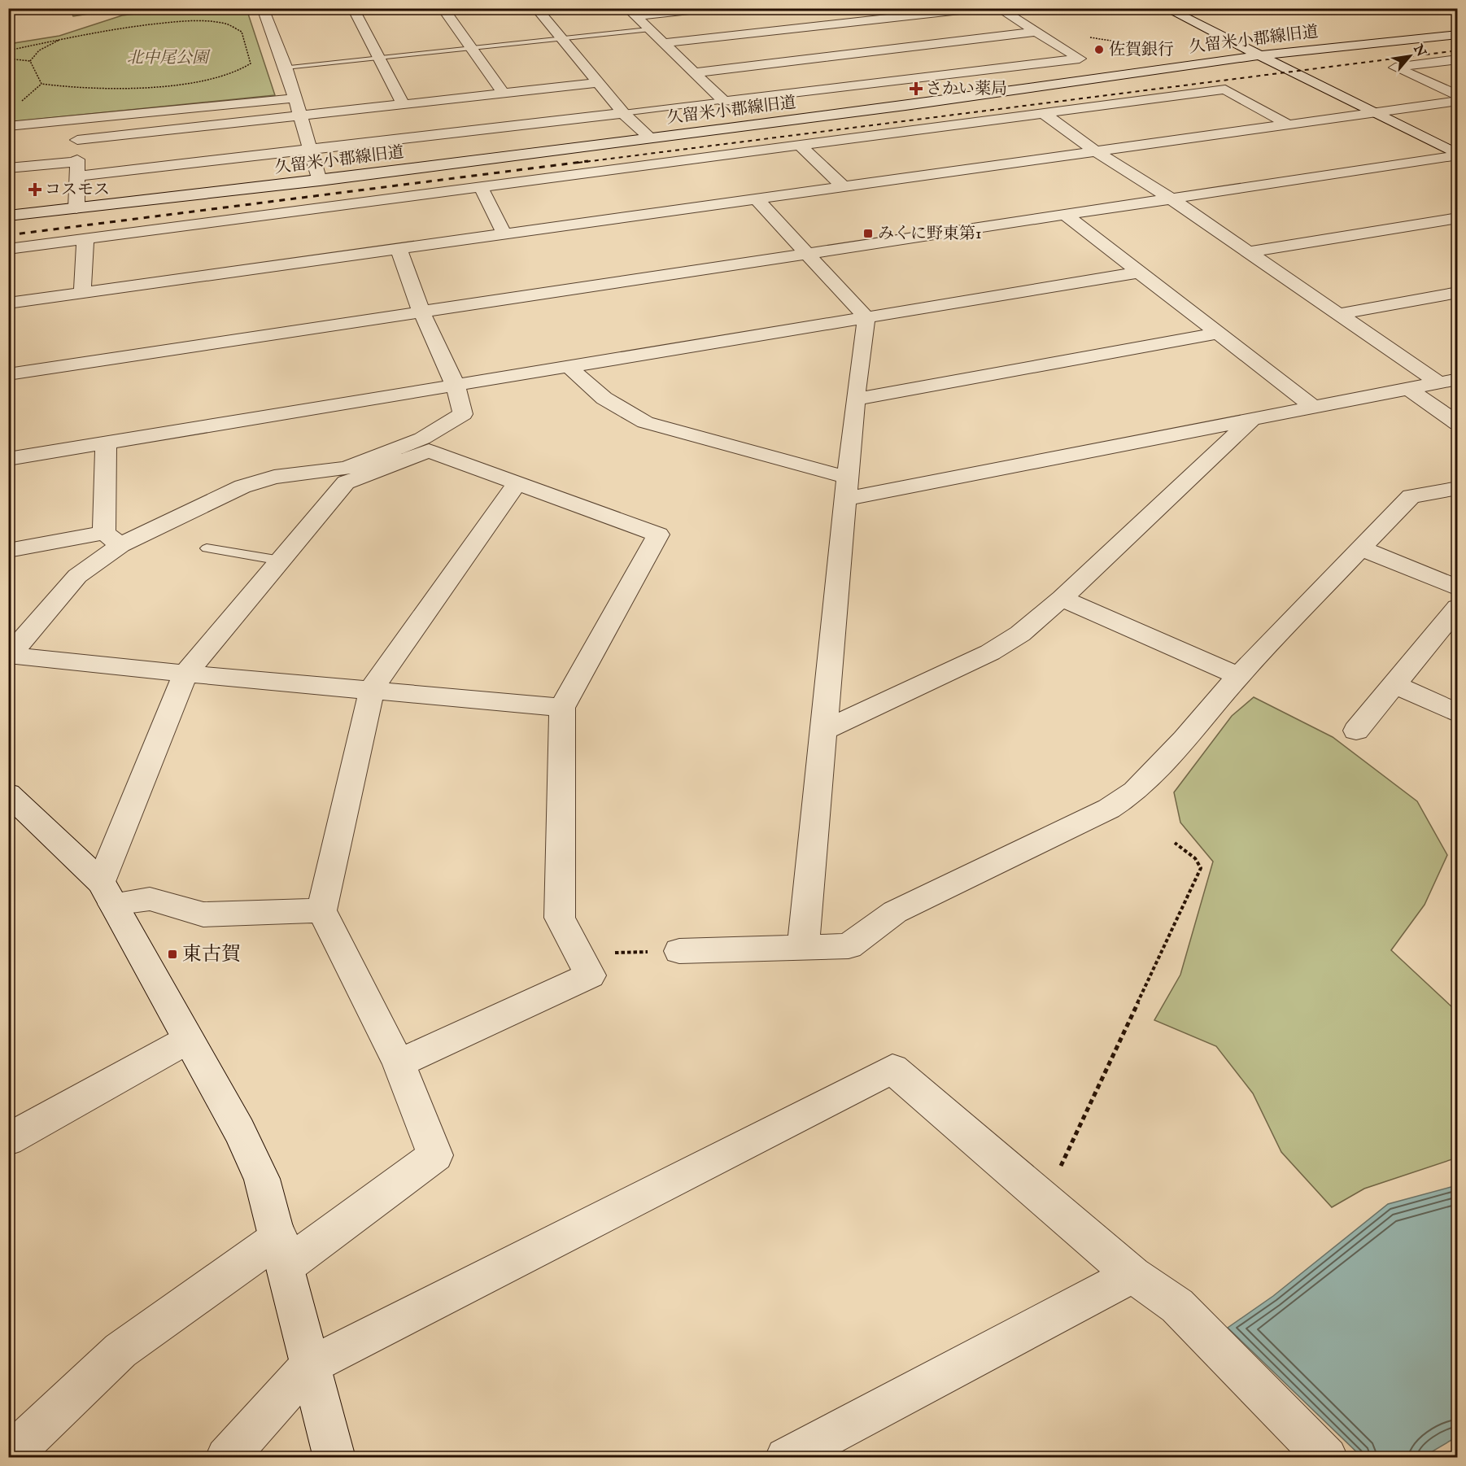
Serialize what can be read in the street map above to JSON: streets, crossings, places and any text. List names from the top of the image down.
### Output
{
  "streets": {
    "street": ["久留米小郡線旧道"]
  },
  "parks": ["北中尾公園"],
  "places": {
    "other": ["佐賀銀行"],
    "health": ["さかい薬局", "コスモス"],
    "transit": ["みくに野東第1", "東古賀"]
  },
  "north": "top right"
}
